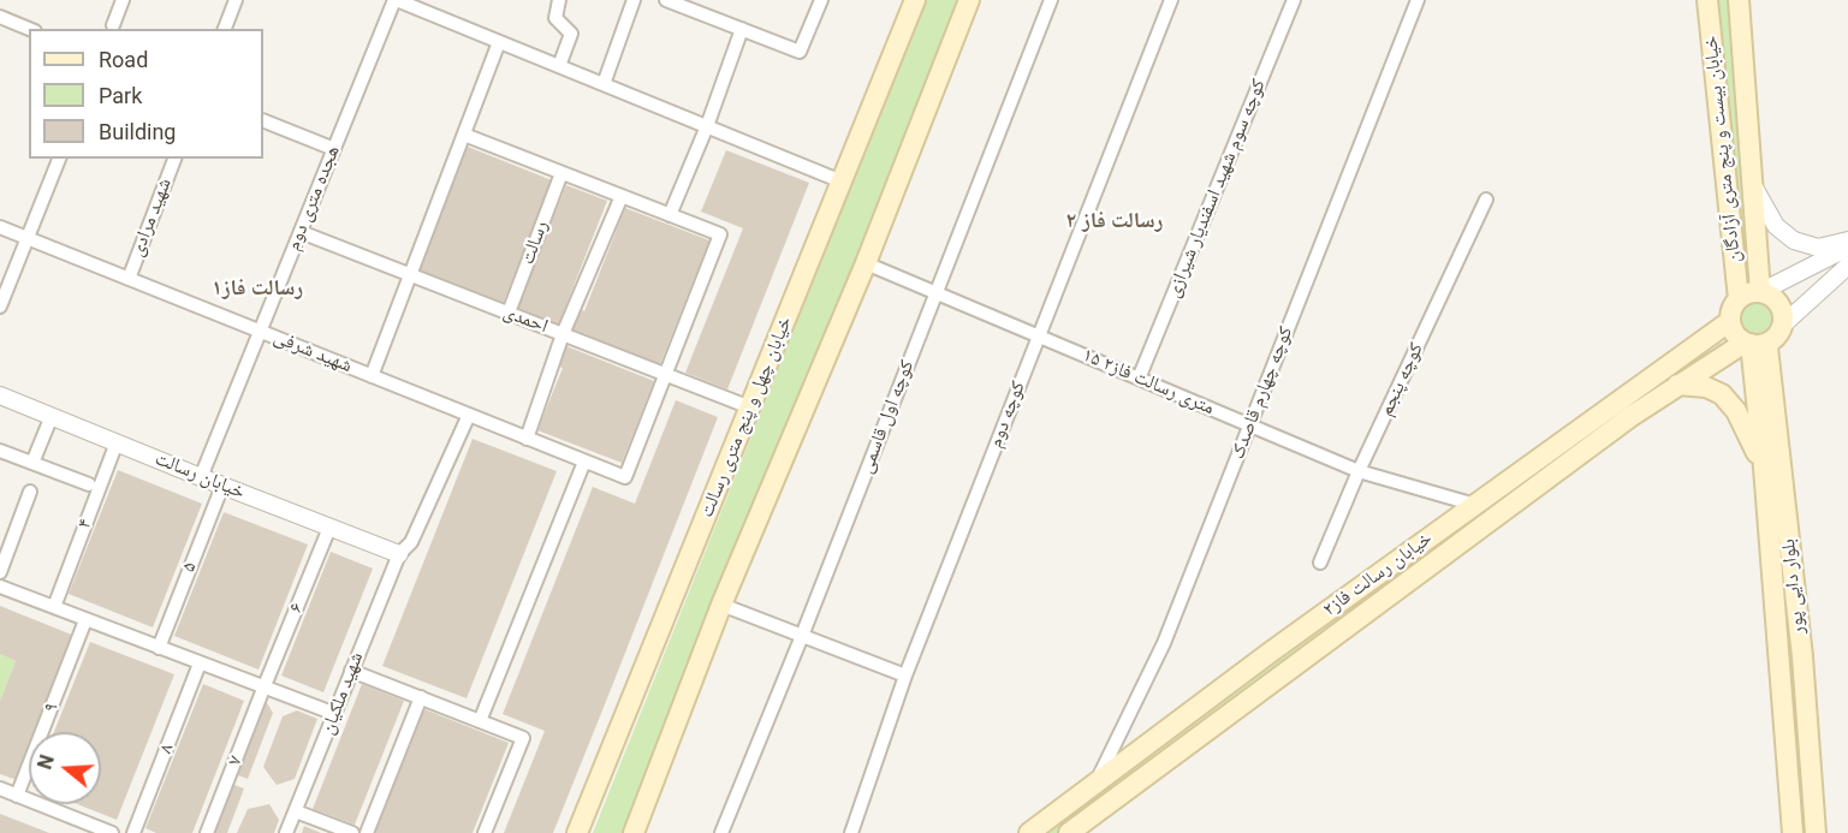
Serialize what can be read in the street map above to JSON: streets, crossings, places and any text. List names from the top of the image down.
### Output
{
  "streets": {
    "main road": [
      "خیابان بیست و پنج متری آزادگان",
      "خیابان چهل و پنج متری رسالت",
      "خیابان رسالت فاز۲",
      "بلوار دایی پور"
    ],
    "street": [
      "کوچه سوم شهید اسفندیار شیرازی",
      "هجده متری دوم",
      "شهید مرادی",
      "رسالت",
      "احمدی",
      "شهید شرفی",
      "کوچه پنجم",
      "۱۵ متری رسالت فاز۲",
      "کوچه چهارم قاصدک",
      "کوچه دوم",
      "کوچه اول قاسمی",
      "خیابان رسالت",
      "۴",
      "۵",
      "۶",
      "شهید ملکیان",
      "۹",
      "۸",
      "۷"
    ]
  },
  "crossings": [
    ["خیابان بیست و پنج متری آزادگان", "خیابان رسالت فاز۲"],
    ["خیابان بیست و پنج متری آزادگان", "بلوار دایی پور"],
    ["کوچه سوم شهید اسفندیار شیرازی", "۱۵ متری رسالت فاز۲"],
    ["هجده متری دوم", "احمدی"],
    ["هجده متری دوم", "شهید شرفی"],
    ["هجده متری دوم", "خیابان رسالت"],
    ["شهید مرادی", "شهید شرفی"],
    ["رسالت", "احمدی"],
    ["احمدی", "شهید شرفی"],
    ["احمدی", "خیابان چهل و پنج متری رسالت"],
    ["شهید شرفی", "شهید ملکیان"],
    ["کوچه پنجم", "۱۵ متری رسالت فاز۲"],
    ["۱۵ متری رسالت فاز۲", "کوچه چهارم قاصدک"],
    ["۱۵ متری رسالت فاز۲", "کوچه دوم"],
    ["۱۵ متری رسالت فاز۲", "کوچه اول قاسمی"],
    ["۱۵ متری رسالت فاز۲", "خیابان رسالت فاز۲"],
    ["کوچه چهارم قاصدک", "خیابان رسالت فاز۲"],
    ["خیابان رسالت", "۴"],
    ["خیابان رسالت", "۵"],
    ["خیابان رسالت", "۶"],
    ["خیابان رسالت", "شهید ملکیان"],
    ["خیابان رسالت فاز۲", "بلوار دایی پور"],
    ["۶", "۷"]
  ],
  "districts": ["رسالت فاز ۲", "رسالت فاز۱"],
  "legend": ["Road", "Park", "Building"],
  "north": "left"
}
